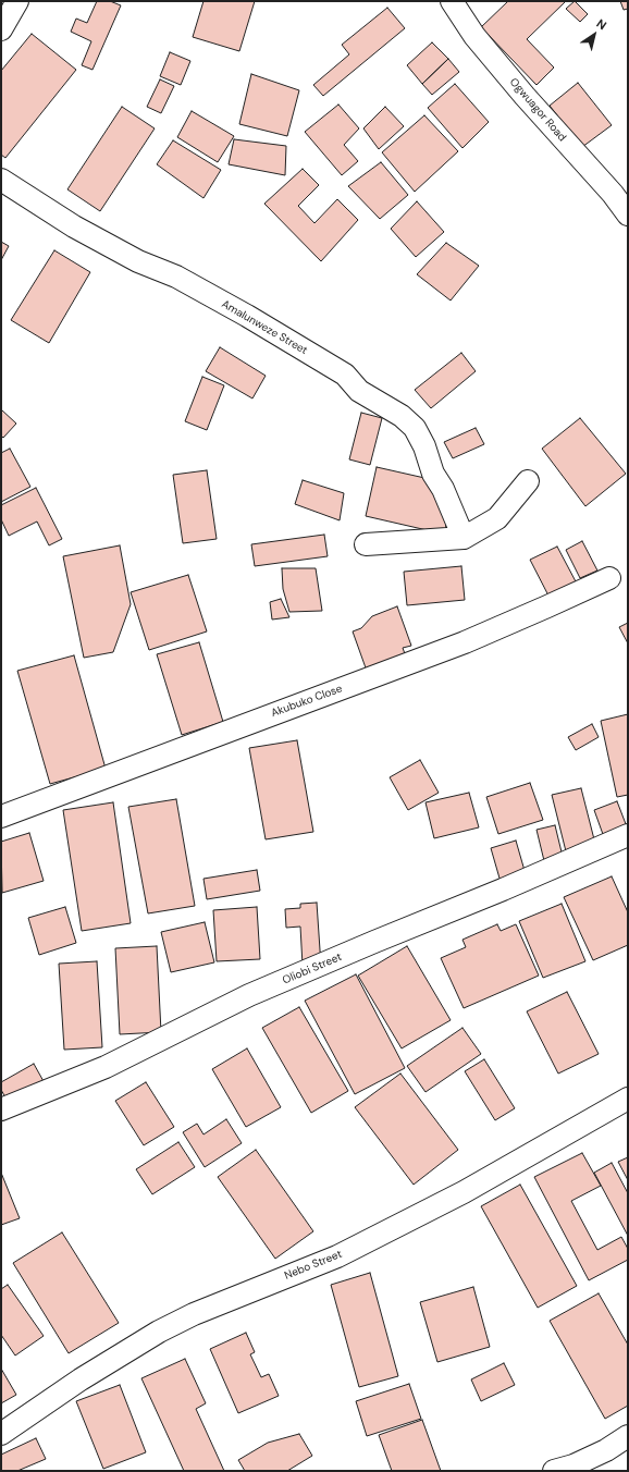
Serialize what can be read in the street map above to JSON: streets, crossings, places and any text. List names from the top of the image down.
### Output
{
  "streets": {
    "street": [
      "Ogwuagor Road",
      "Amalunweze Street",
      "Akubuko Close",
      "Oliobi Street",
      "Nebo Street"
    ]
  },
  "north": "top right"
}
